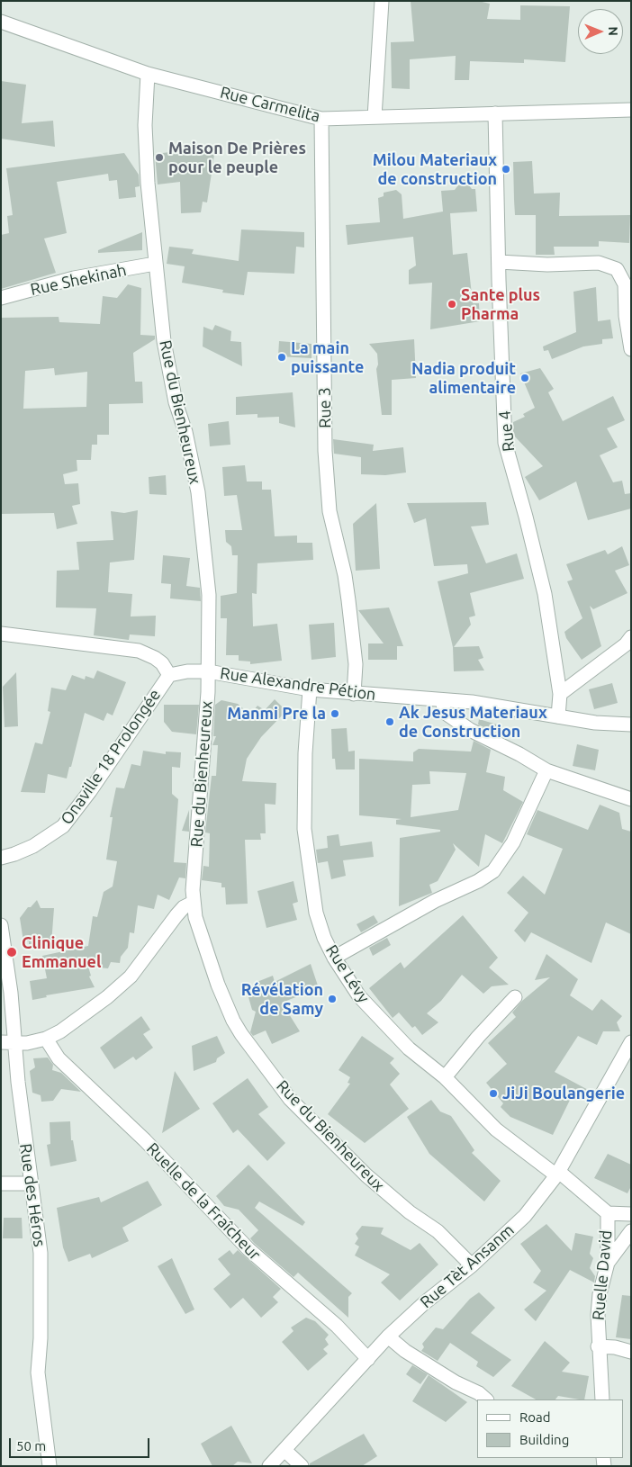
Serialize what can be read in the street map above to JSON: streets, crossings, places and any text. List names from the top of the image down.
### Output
{
  "streets": {
    "street": [
      "Rue Carmelita",
      "Rue Shekinah",
      "Rue 3",
      "Rue du Bienheureux",
      "Rue 4",
      "Rue Alexandre Pétion",
      "Onaville 18 Prolongée",
      "Rue Lévy",
      "Rue des Héros",
      "Ruelle de la Fraîcheur",
      "Rue Tèt Ansanm",
      "Ruelle David"
    ]
  },
  "crossings": [
    ["Rue Carmelita", "Rue 3"],
    ["Rue Carmelita", "Rue du Bienheureux"],
    ["Rue Carmelita", "Rue 4"],
    ["Rue Shekinah", "Rue du Bienheureux"],
    ["Rue 3", "Rue Alexandre Pétion"],
    ["Rue du Bienheureux", "Rue Alexandre Pétion"],
    ["Rue du Bienheureux", "Rue Tèt Ansanm"],
    ["Rue 4", "Rue Alexandre Pétion"],
    ["Rue Alexandre Pétion", "Onaville 18 Prolongée"],
    ["Rue Alexandre Pétion", "Rue Lévy"],
    ["Rue Lévy", "Rue Tèt Ansanm"],
    ["Rue Lévy", "Ruelle David"],
    ["Ruelle de la Fraîcheur", "Rue Tèt Ansanm"],
    ["Rue Tèt Ansanm", "Ruelle David"]
  ],
  "places": [
    "Maison De Prières pour le peuple",
    "Milou Materiaux de construction",
    "Sante plus Pharma",
    "La main puissante",
    "Nadia produit alimentaire",
    "Manmi Pre la",
    "Ak Jesus Materiaux de Construction",
    "Clinique Emmanuel",
    "Révélation de Samy",
    "JiJi Boulangerie"
  ],
  "legend": ["Road", "Building"],
  "scale_bar": "50 m",
  "north": "right"
}
